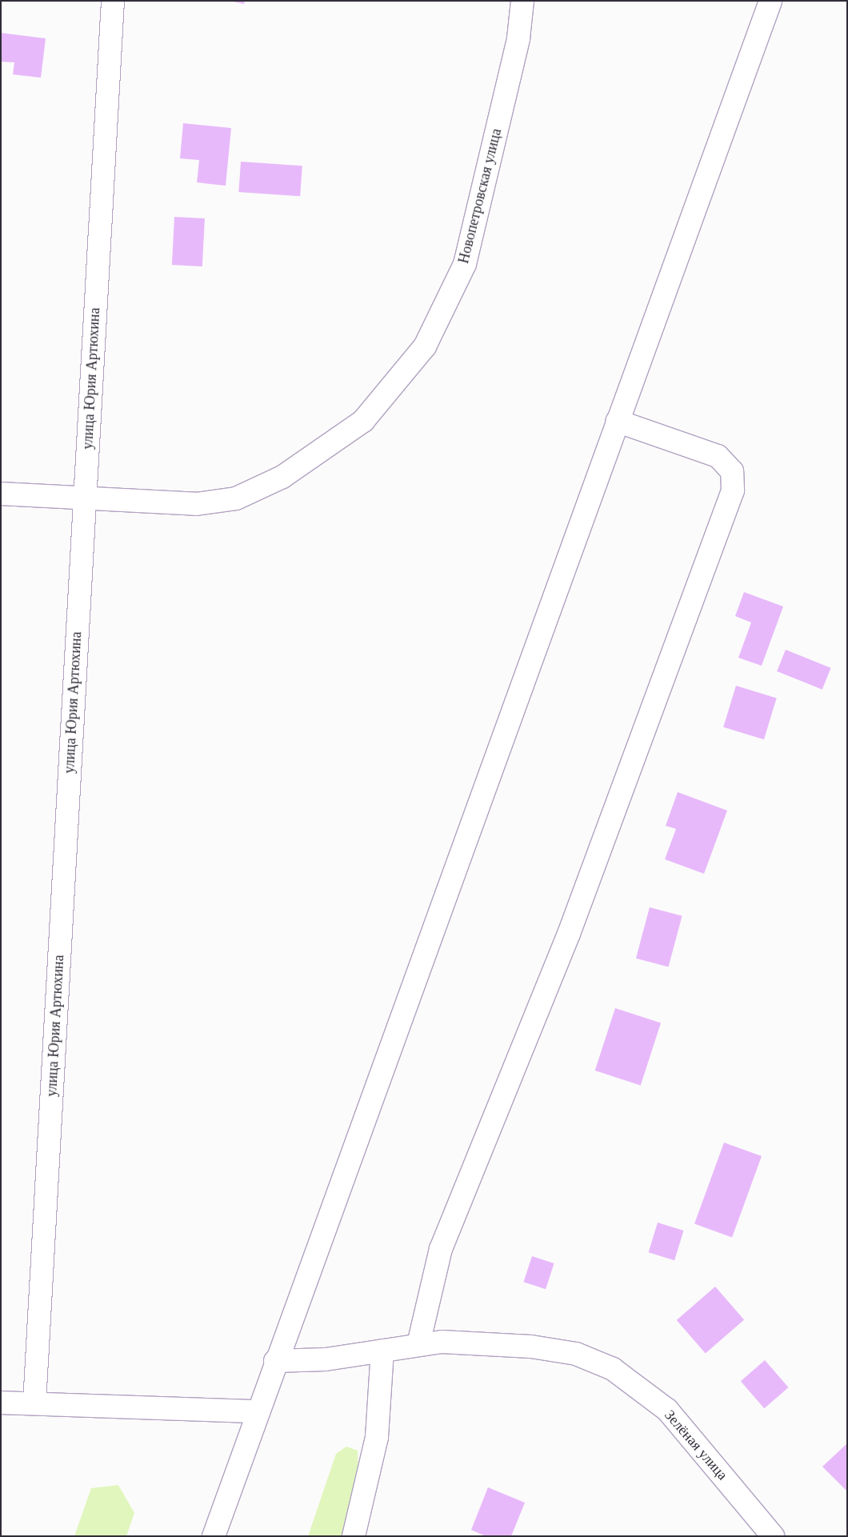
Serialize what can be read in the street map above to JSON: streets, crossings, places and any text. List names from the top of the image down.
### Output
{
  "streets": {
    "main road": ["Новопетровская улица", "улица Юрия Артюхина", "Зелёная улица"]
  },
  "crossings": [
    ["Новопетровская улица", "улица Юрия Артюхина"]
  ]
}
